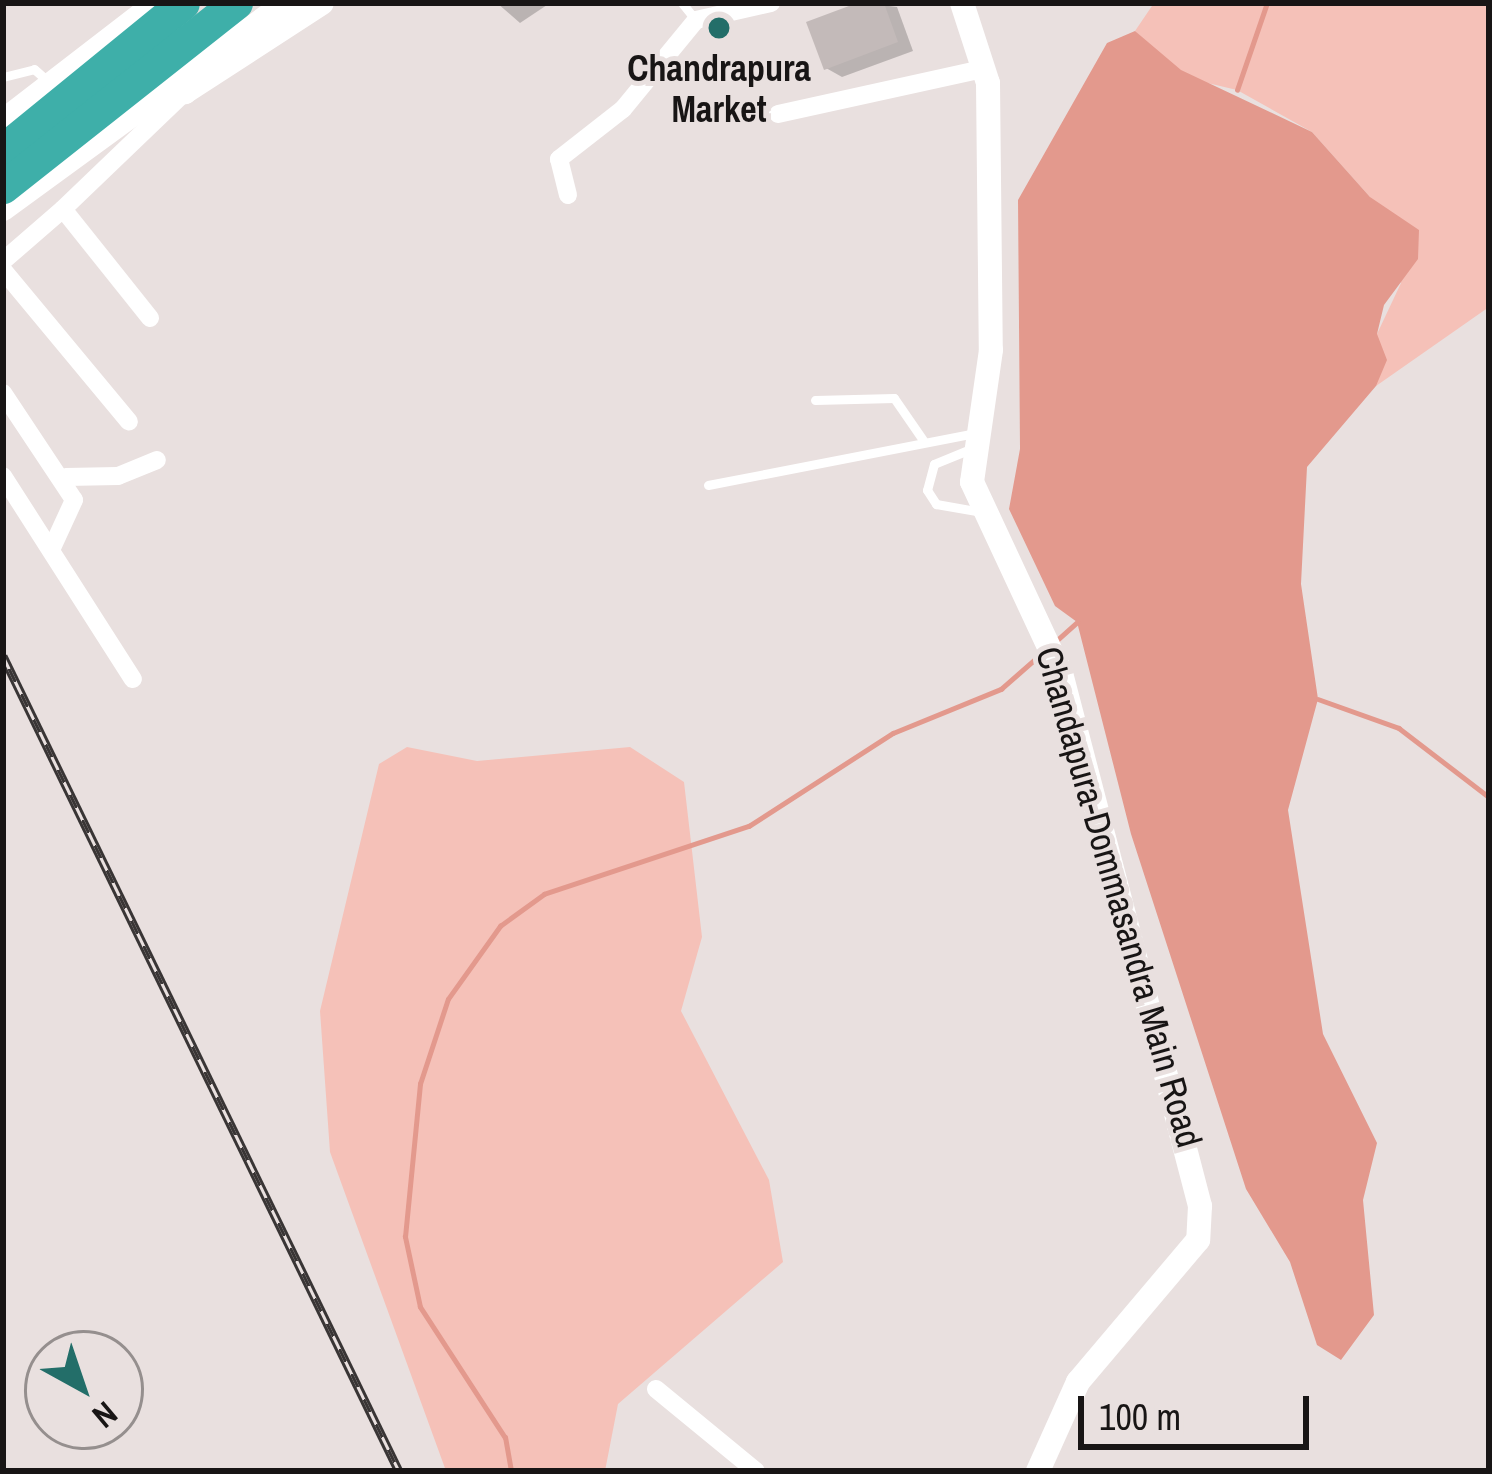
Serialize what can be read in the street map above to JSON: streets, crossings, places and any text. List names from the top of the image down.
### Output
{
  "streets": {
    "main road": ["Chandapura-Dommasandra Main Road"]
  },
  "places": ["Chandrapura Market"],
  "scale_bar": "100 m",
  "north": "bottom right"
}
